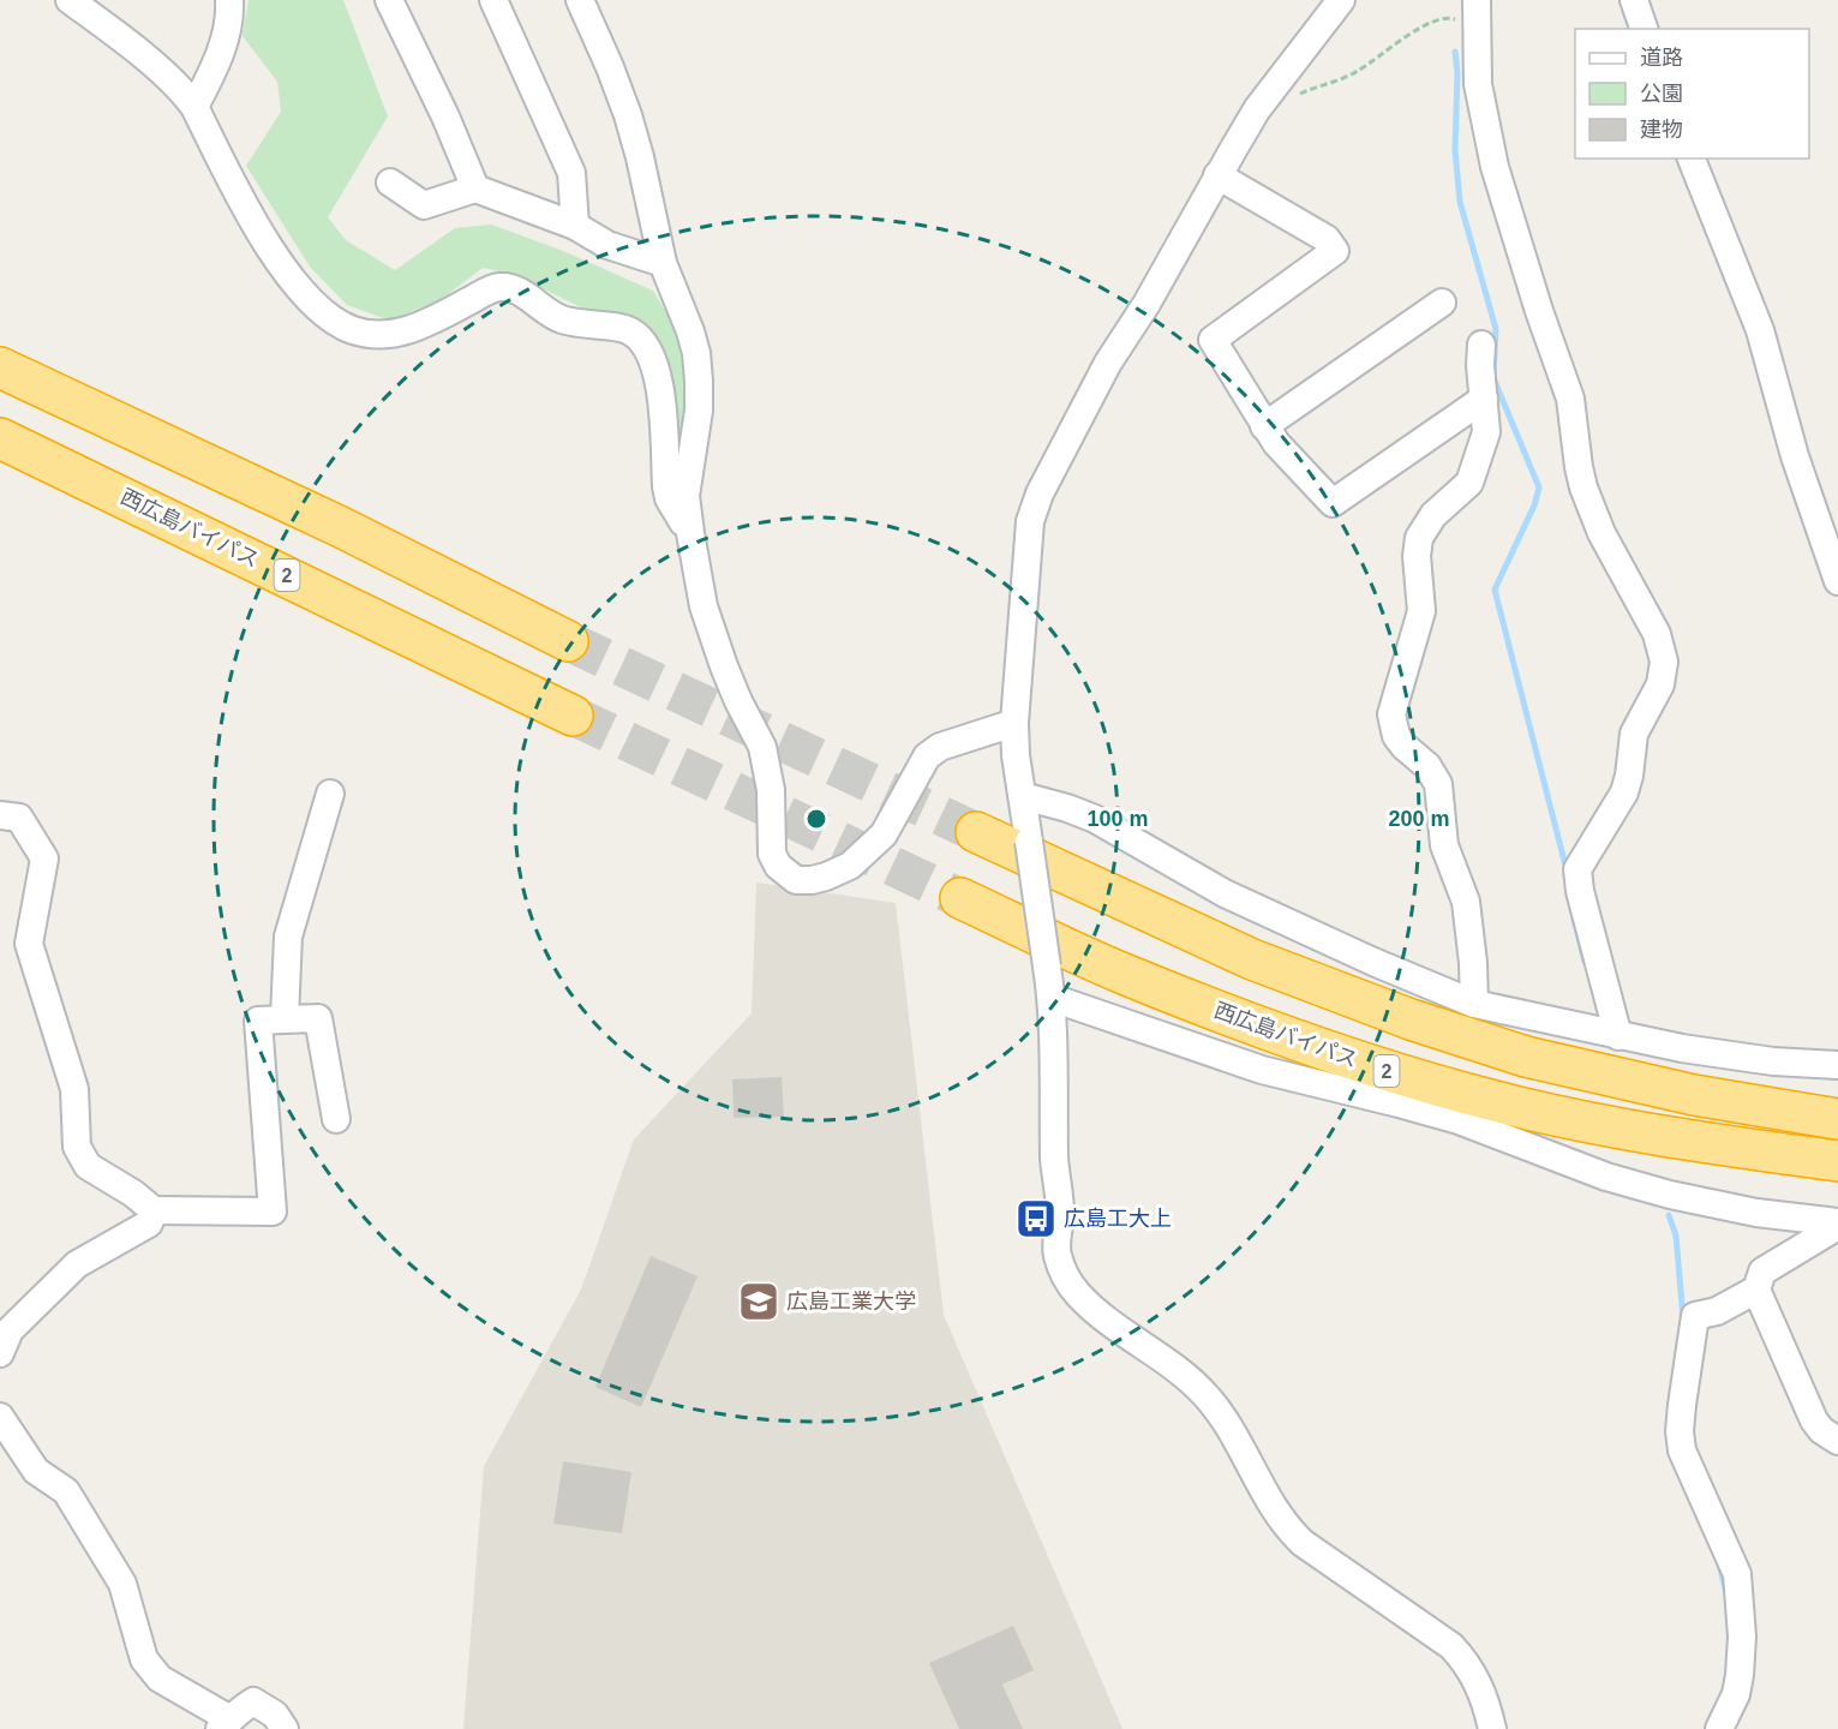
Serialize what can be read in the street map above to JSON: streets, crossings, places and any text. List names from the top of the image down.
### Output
{
  "streets": {
    "highway": ["西広島バイパス", "2"]
  },
  "places": {
    "bus stop": ["広島工大上"],
    "school or university": ["広島工業大学"]
  },
  "legend": ["道路", "公園", "建物"],
  "rings": ["100 m", "200 m"]
}
